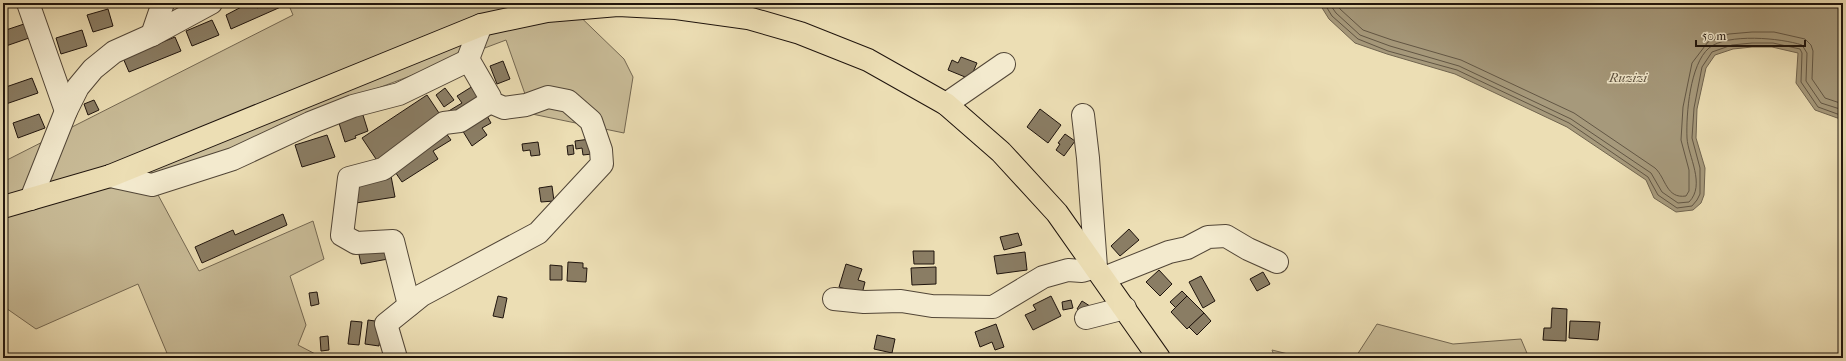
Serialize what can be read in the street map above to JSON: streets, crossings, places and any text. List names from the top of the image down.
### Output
{
  "water": ["Ruzizi"],
  "scale_bar": "50 m"
}
